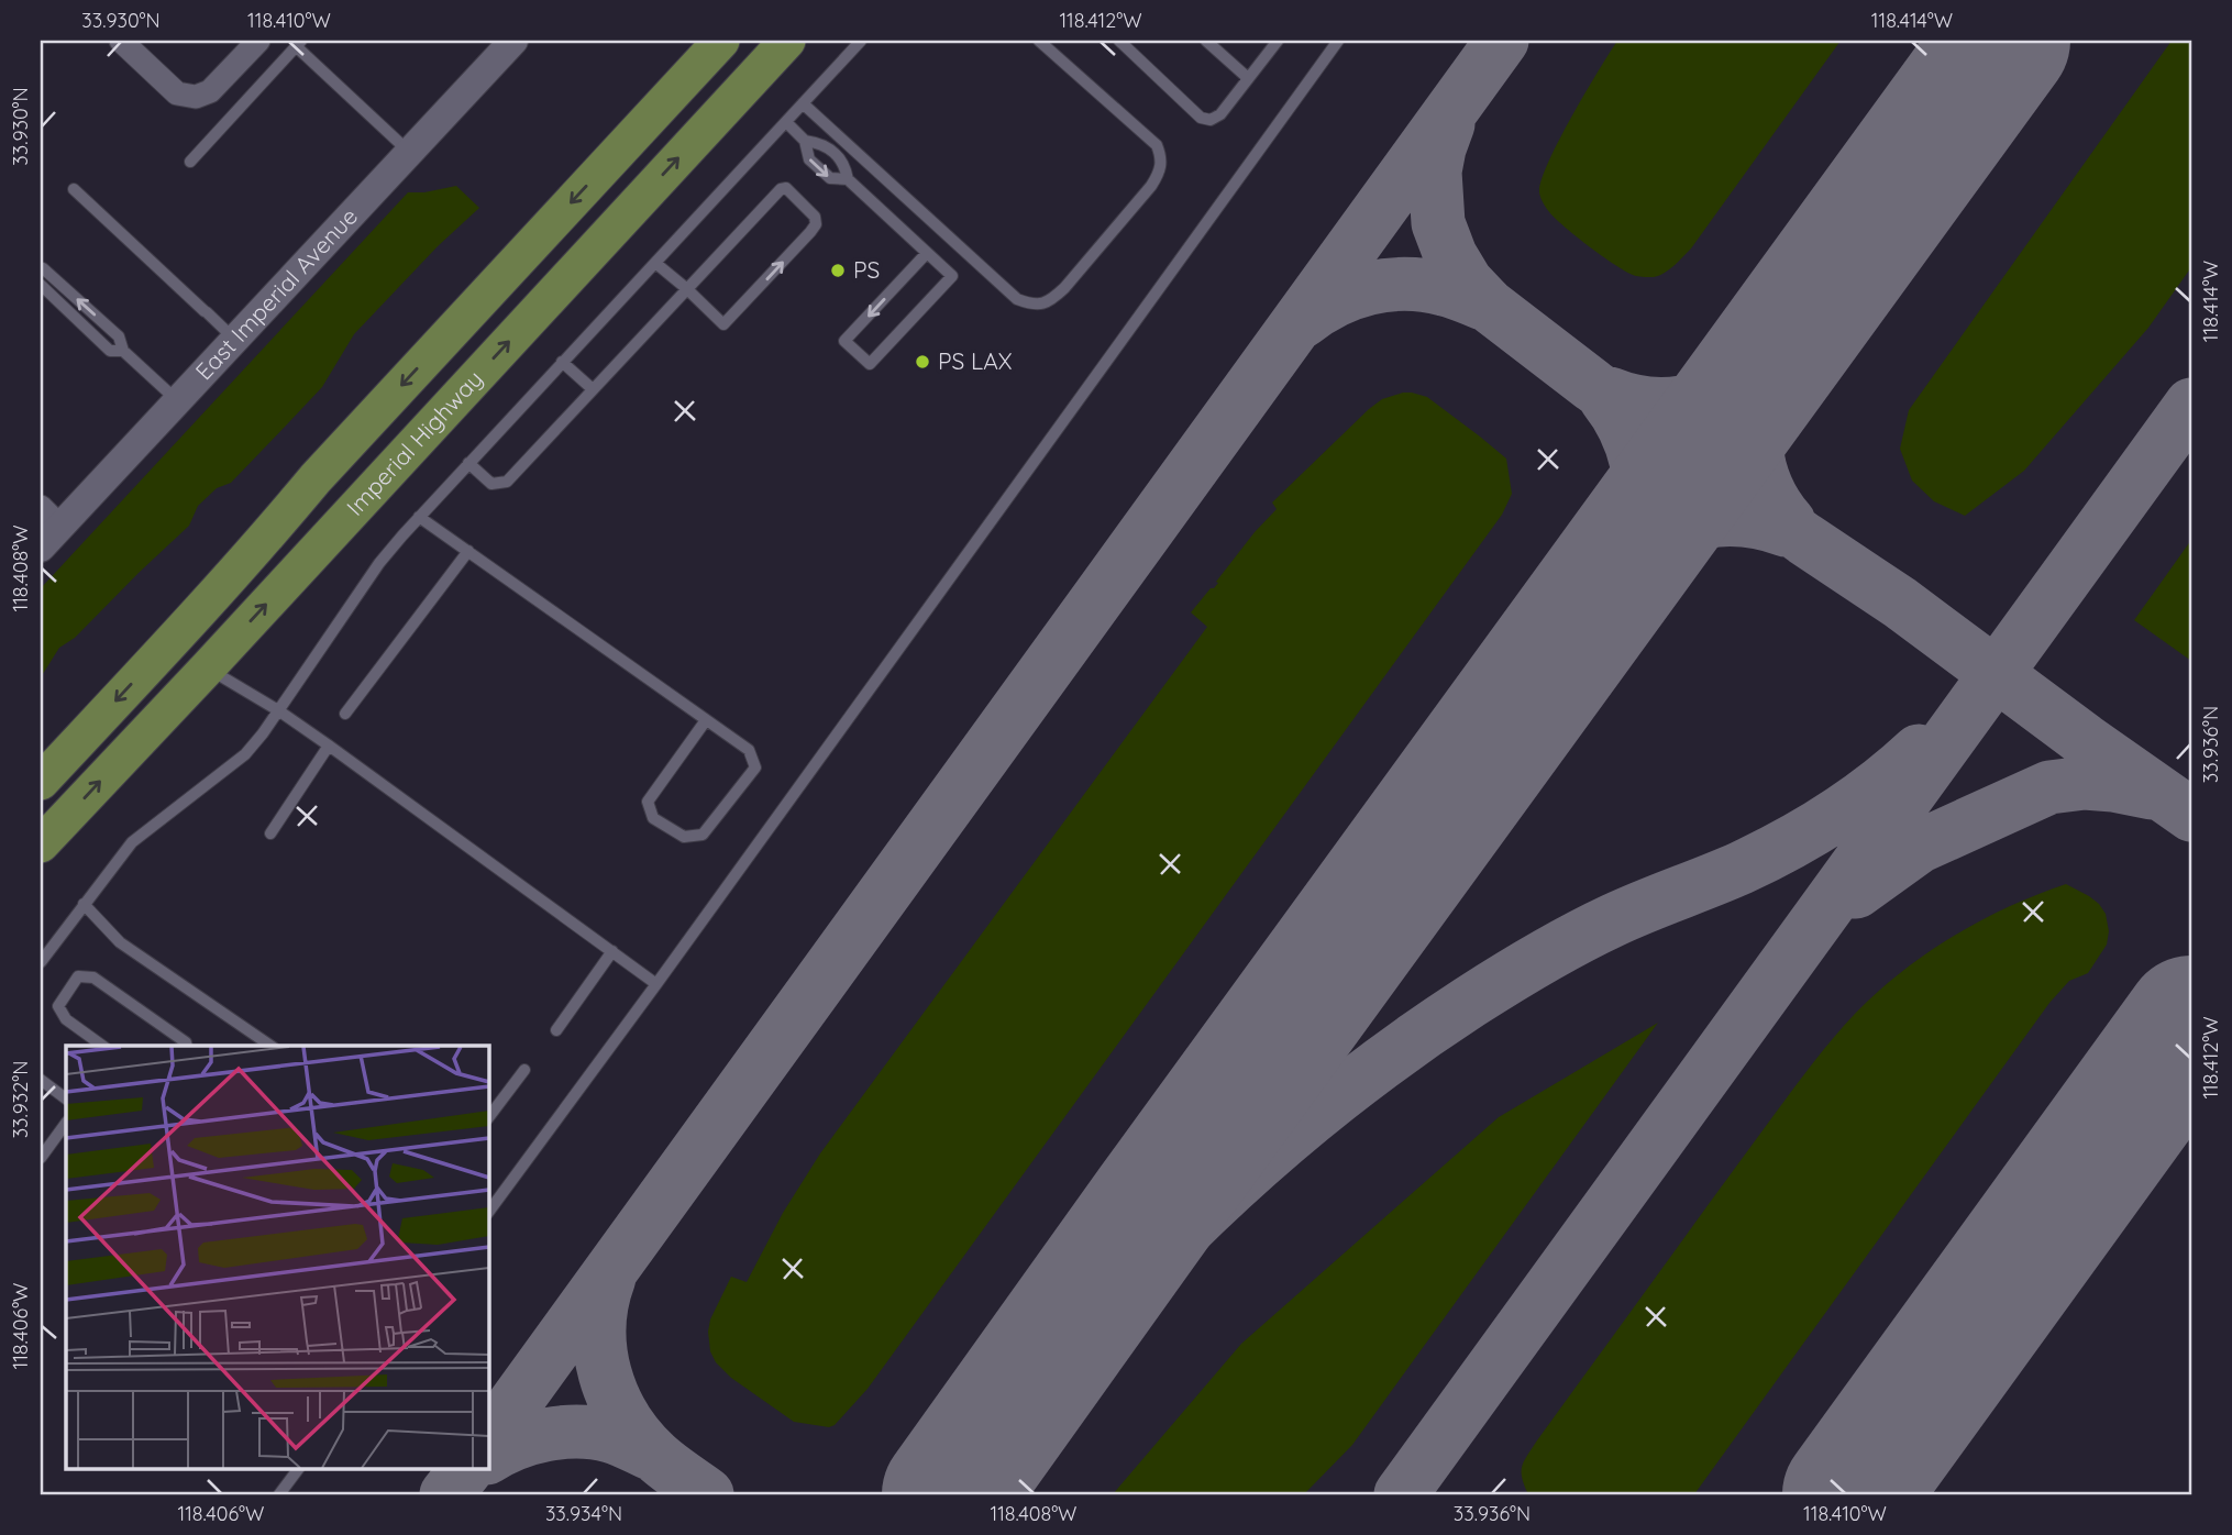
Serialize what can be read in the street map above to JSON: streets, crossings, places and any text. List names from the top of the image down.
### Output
{
  "streets": {
    "main road": ["Imperial Highway"],
    "street": ["East Imperial Avenue"]
  },
  "places": ["PS", "PS LAX"],
  "coordinates": [
    "33.930°N",
    "118.410°W",
    "118.412°W",
    "118.414°W",
    "118.408°W",
    "33.936°N",
    "33.932°N",
    "118.406°W",
    "33.934°N"
  ]
}
